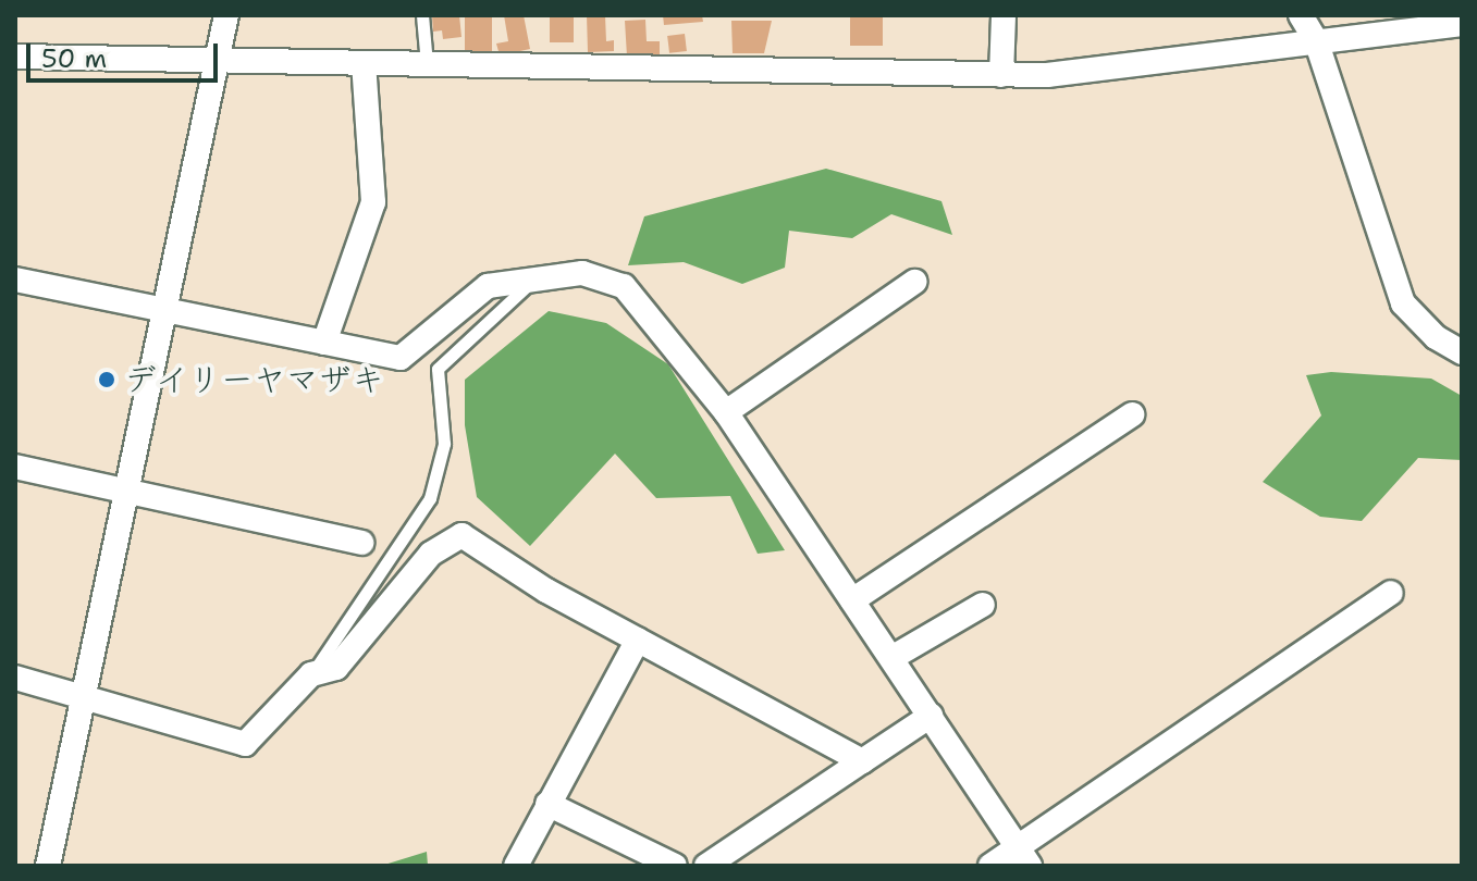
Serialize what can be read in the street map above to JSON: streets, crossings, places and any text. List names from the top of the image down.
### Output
{
  "places": ["デイリーヤマザキ"],
  "scale_bar": "50 m"
}
